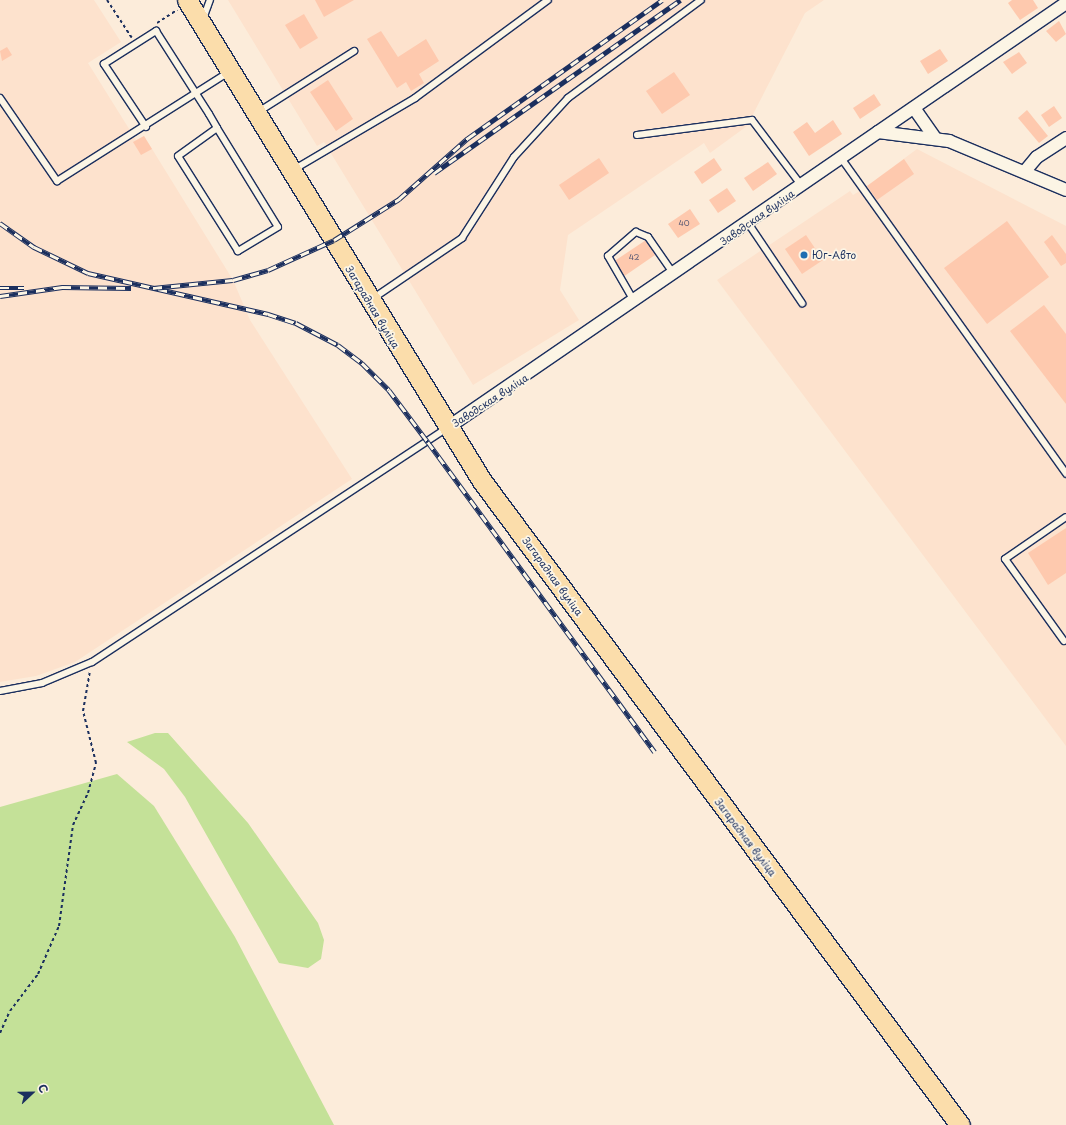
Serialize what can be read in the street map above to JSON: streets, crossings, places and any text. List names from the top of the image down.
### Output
{
  "streets": {
    "main road": ["Загарадная вуліца"],
    "street": ["Заводская вуліца"]
  },
  "crossings": [
    ["Заводская вуліца", "Загарадная вуліца"]
  ],
  "places": ["Юг-Авто"],
  "house_numbers": ["40", "42"],
  "north": "right"
}
